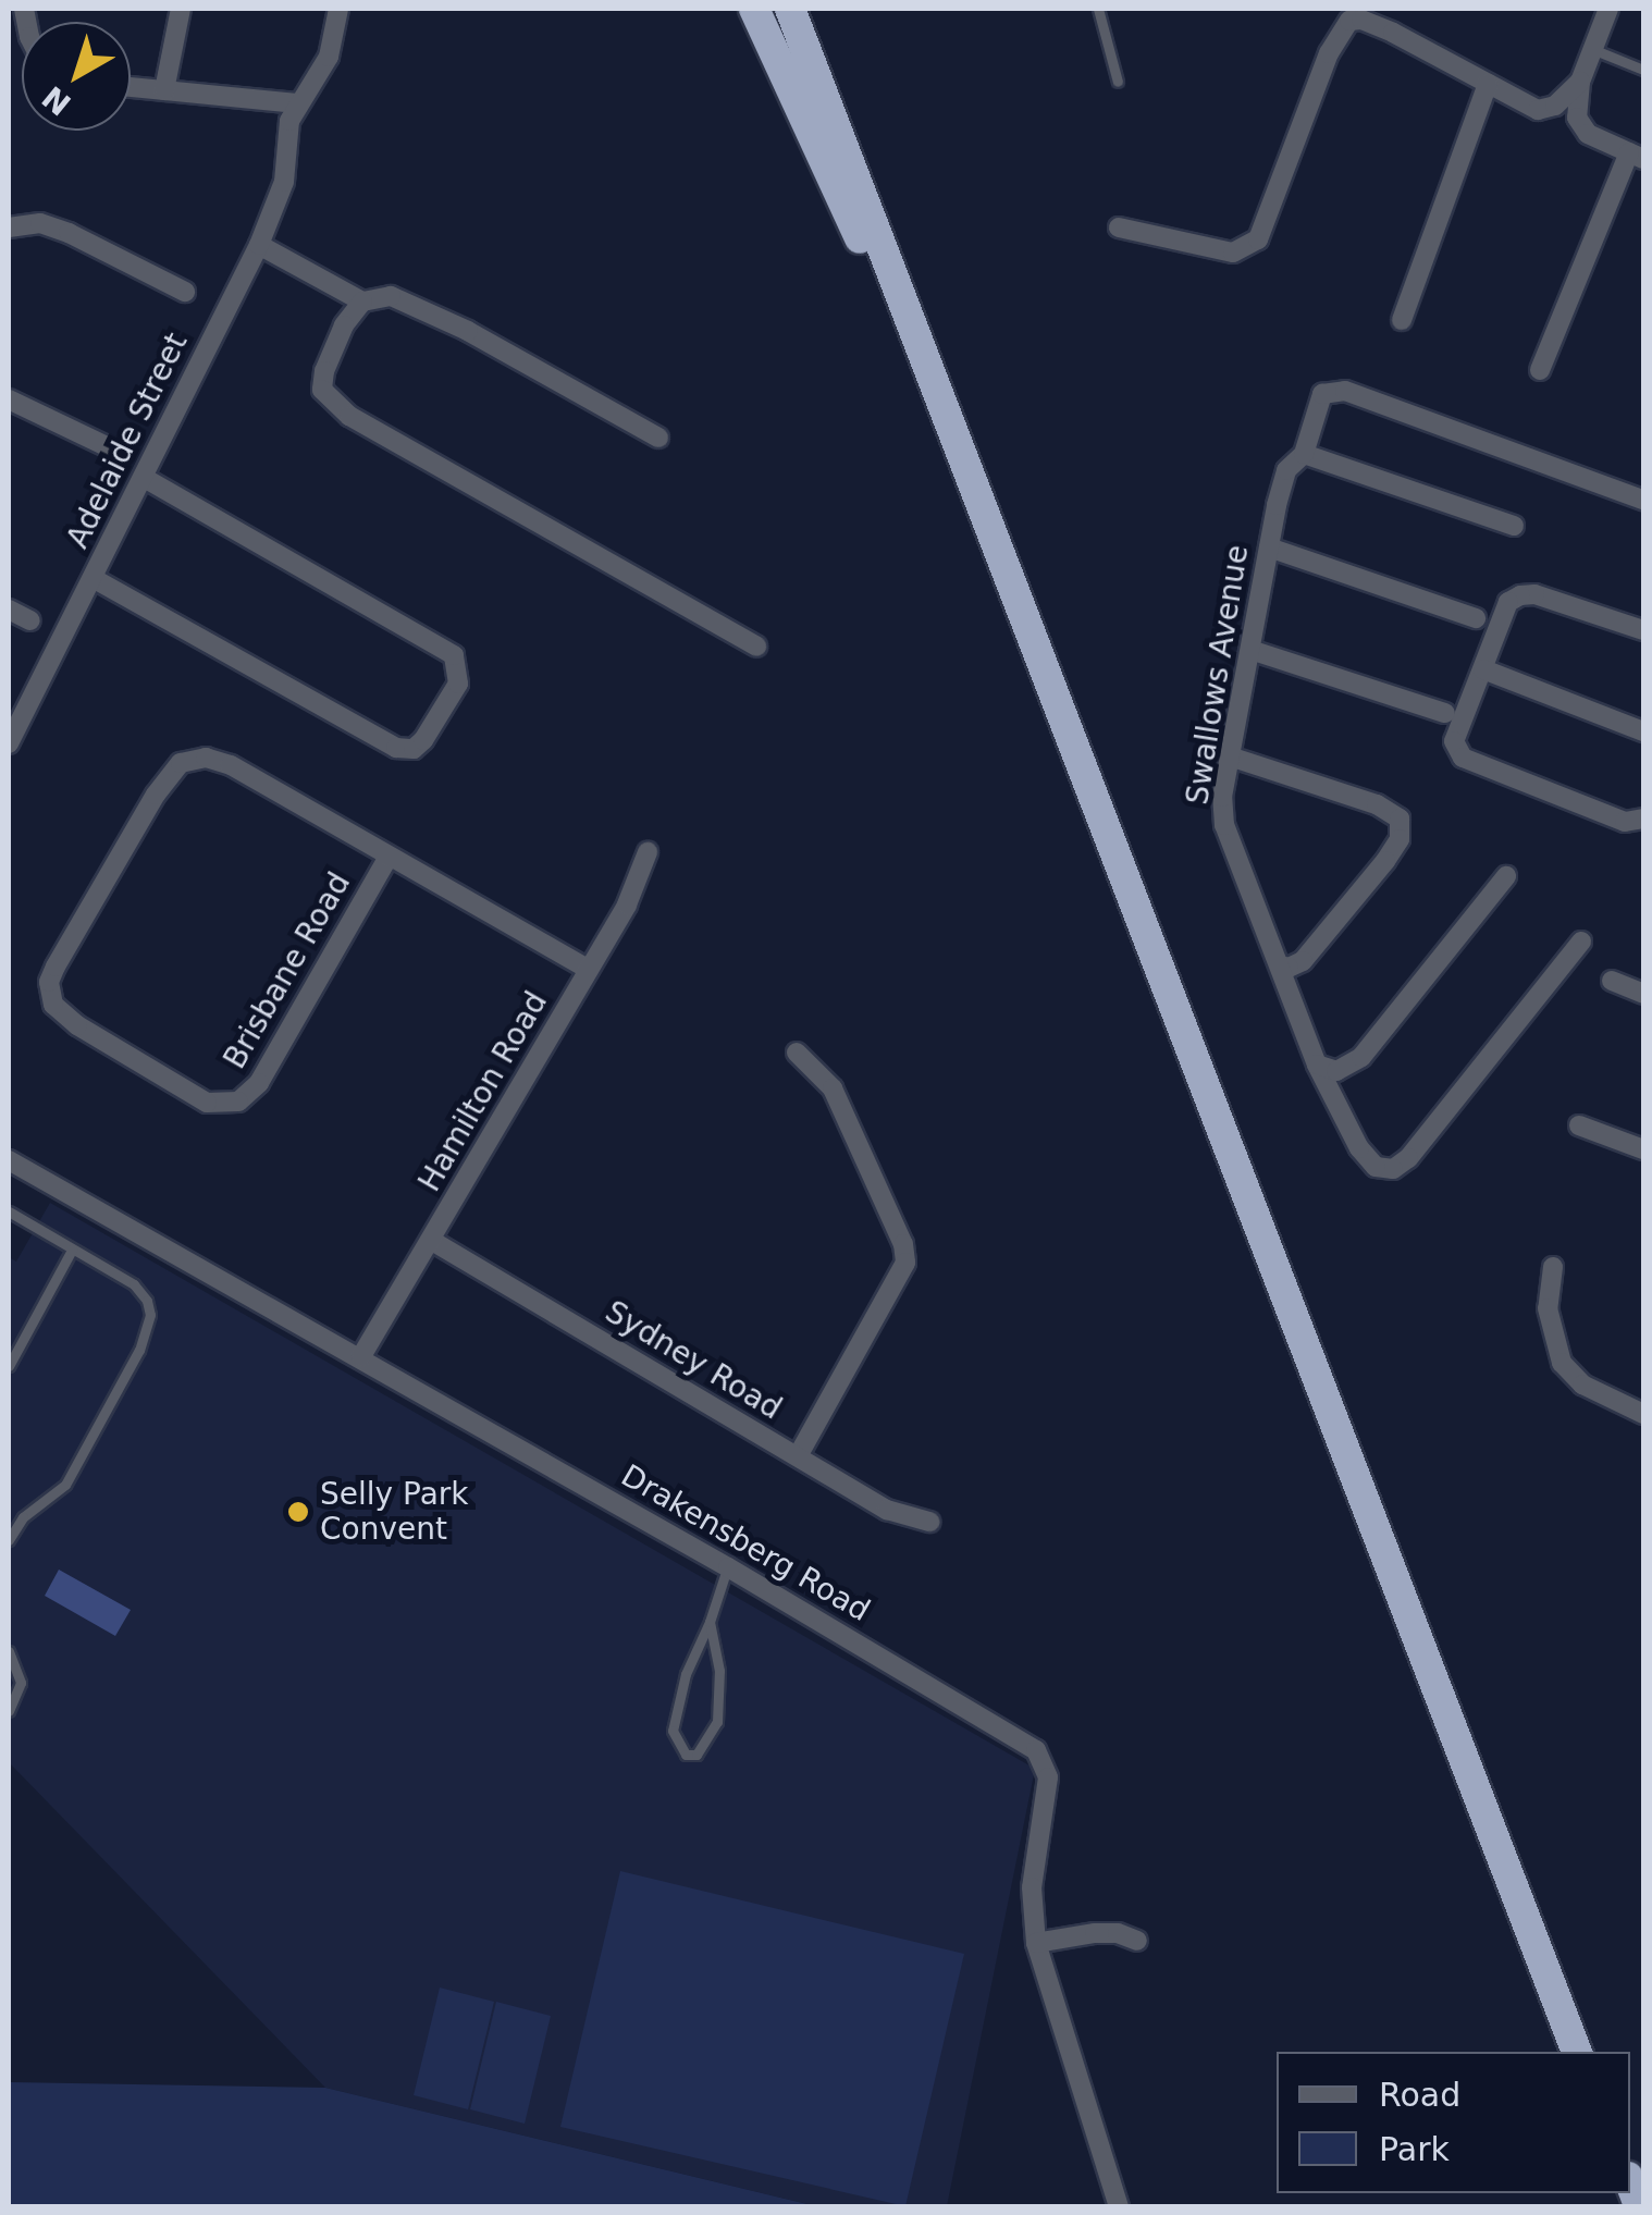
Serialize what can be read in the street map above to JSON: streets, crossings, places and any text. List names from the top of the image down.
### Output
{
  "streets": {
    "street": [
      "Adelaide Street",
      "Swallows Avenue",
      "Brisbane Road",
      "Hamilton Road",
      "Sydney Road",
      "Drakensberg Road"
    ]
  },
  "crossings": [
    ["Brisbane Road", "Hamilton Road"],
    ["Hamilton Road", "Sydney Road"],
    ["Hamilton Road", "Drakensberg Road"]
  ],
  "places": ["Selly Park Convent"],
  "legend": ["Road", "Park"],
  "north": "bottom left"
}
